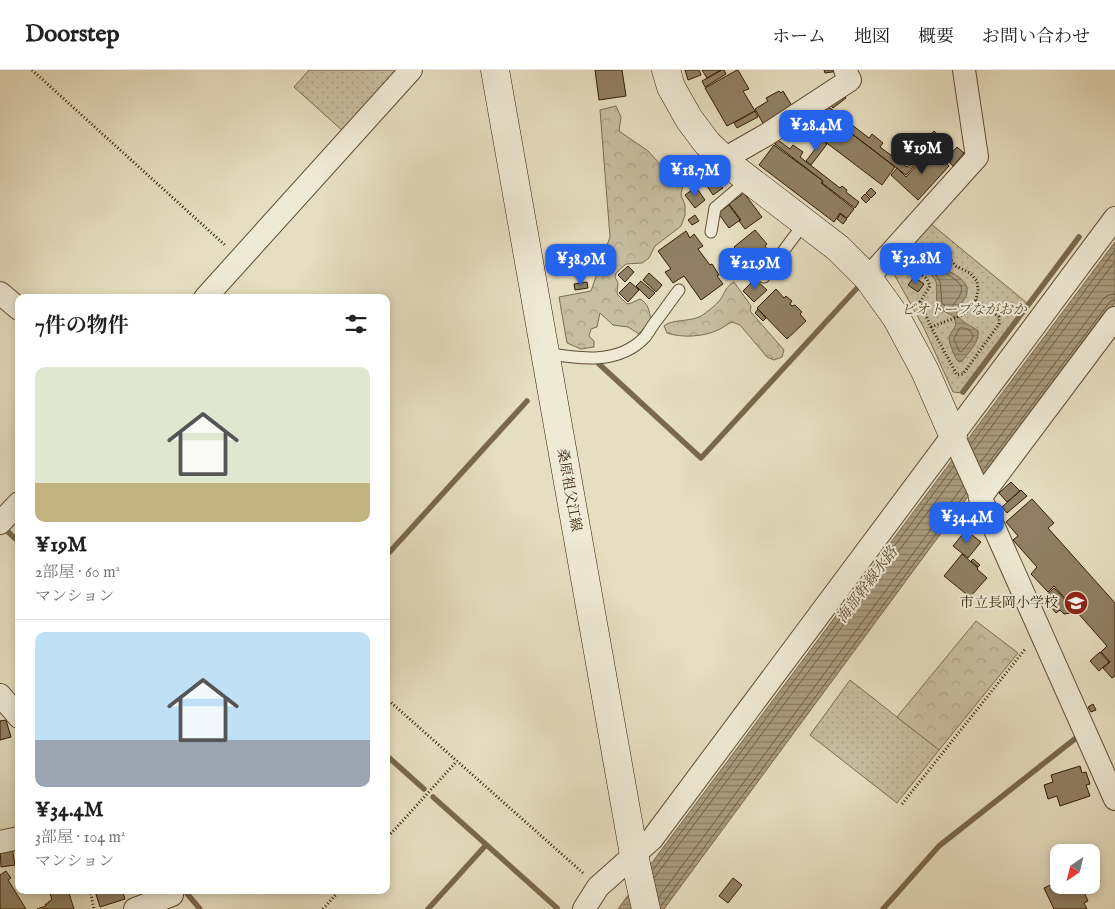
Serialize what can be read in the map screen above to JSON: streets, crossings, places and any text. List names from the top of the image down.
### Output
{
  "streets": {
    "main road": ["桑原祖父江線"]
  },
  "water": ["海部幹線水路"],
  "parks": ["ビオトープながおか"],
  "places": {
    "school or university": ["市立長岡小学校"]
  },
  "north": "bottom left",
  "page": {
    "header": "Doorstep",
    "nav": [
      "ホーム",
      "地図",
      "概要",
      "お問い合わせ"
    ],
    "price": [
      "¥28.4M",
      "¥19M",
      "¥18.7M",
      "¥32.8M",
      "¥38.9M",
      "¥21.9M",
      "¥34.4M"
    ],
    "heading": "7件の物件",
    "list": [
      {
        "name": "¥19M",
        "note": "2部屋 · 60 m² · マンション"
      },
      {
        "name": "¥34.4M",
        "note": "3部屋 · 104 m² · マンション"
      }
    ]
  }
}
